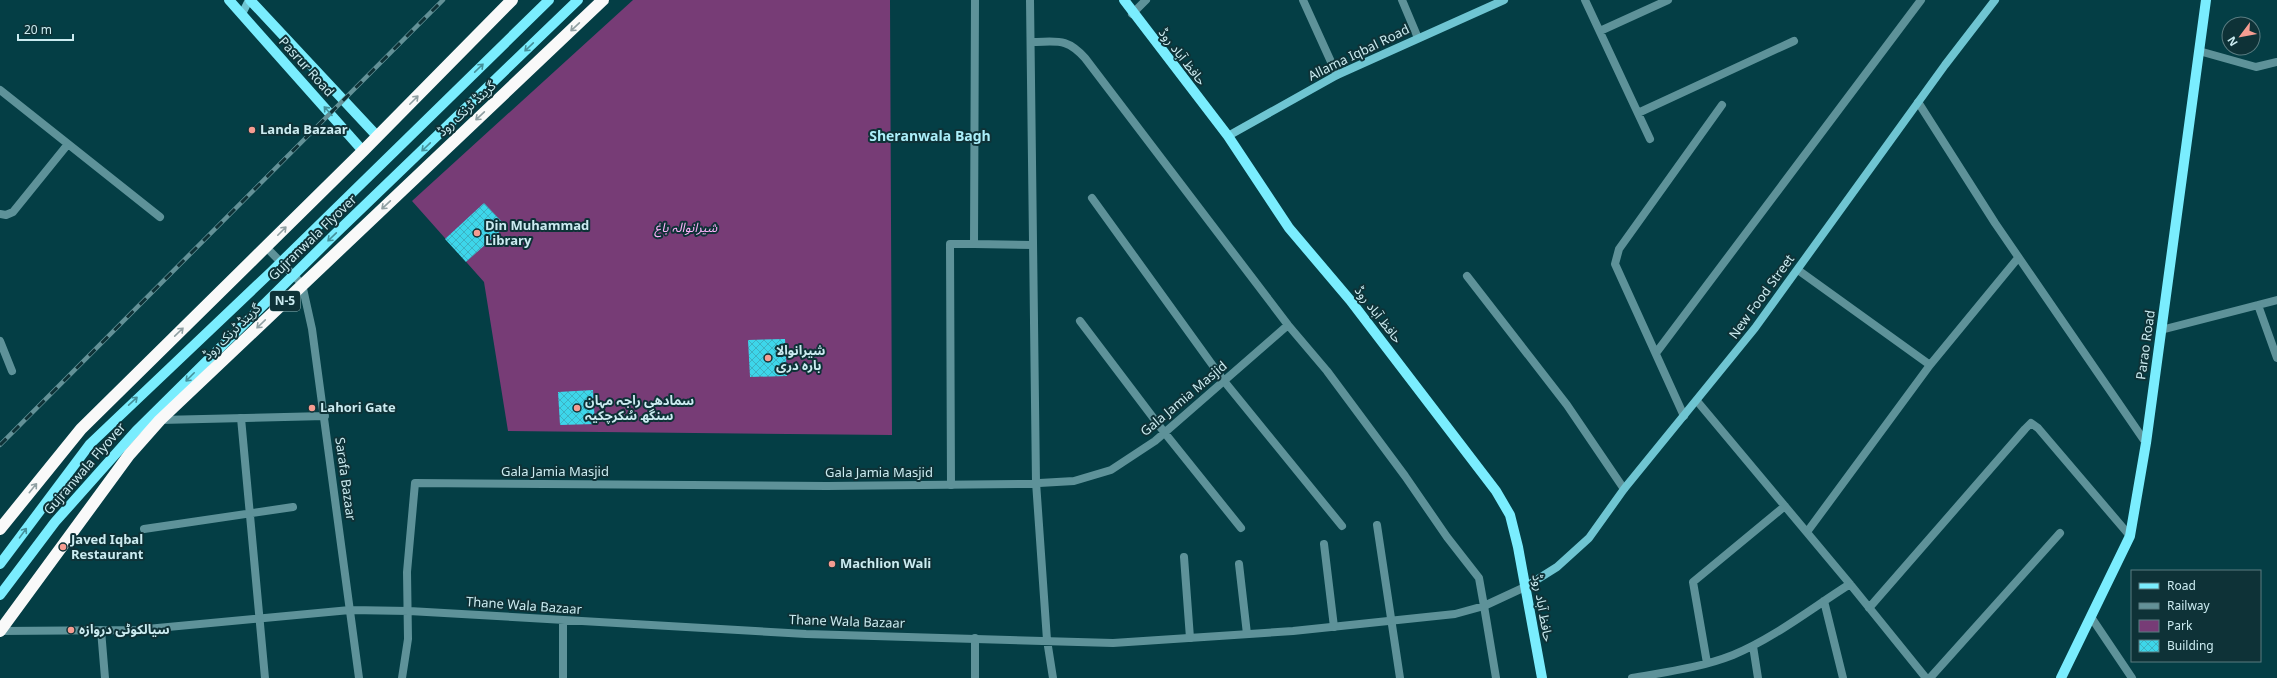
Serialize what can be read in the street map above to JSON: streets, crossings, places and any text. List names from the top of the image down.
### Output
{
  "streets": {
    "highway": ["گرینڈ ٹرنک روڈ", "N-5"],
    "main road": [
      "حافظ آباد روڈ",
      "Pasrur Road",
      "Gujranwala Flyover",
      "Parao Road"
    ],
    "street": [
      "Allama Iqbal Road",
      "New Food Street",
      "Gala Jamia Masjid",
      "Sarafa Bazaar",
      "Thane Wala Bazaar"
    ]
  },
  "crossings": [
    ["Allama Iqbal Road", "حافظ آباد روڈ"],
    ["حافظ آباد روڈ", "New Food Street"],
    ["حافظ آباد روڈ", "Thane Wala Bazaar"],
    ["گرینڈ ٹرنک روڈ", "Sarafa Bazaar"],
    ["گرینڈ ٹرنک روڈ", "Thane Wala Bazaar"],
    ["New Food Street", "Thane Wala Bazaar"],
    ["Gala Jamia Masjid", "Thane Wala Bazaar"],
    ["Sarafa Bazaar", "Thane Wala Bazaar"]
  ],
  "districts": ["Sheranwala Bagh"],
  "parks": ["شیرانوالہ باغ"],
  "places": [
    "Landa Bazaar",
    "Din Muhammad Library",
    "شیرانوالا بارہ دری",
    "Lahori Gate",
    "سمادھی راجہ مہان سنگھ سُکرچکیہ",
    "Javed Iqbal Restaurant",
    "Machlion Wali",
    "سیالکوٹی دروازہ"
  ],
  "legend": [
    "Road",
    "Railway",
    "Park",
    "Building"
  ],
  "scale_bar": "20 m",
  "north": "bottom left"
}
